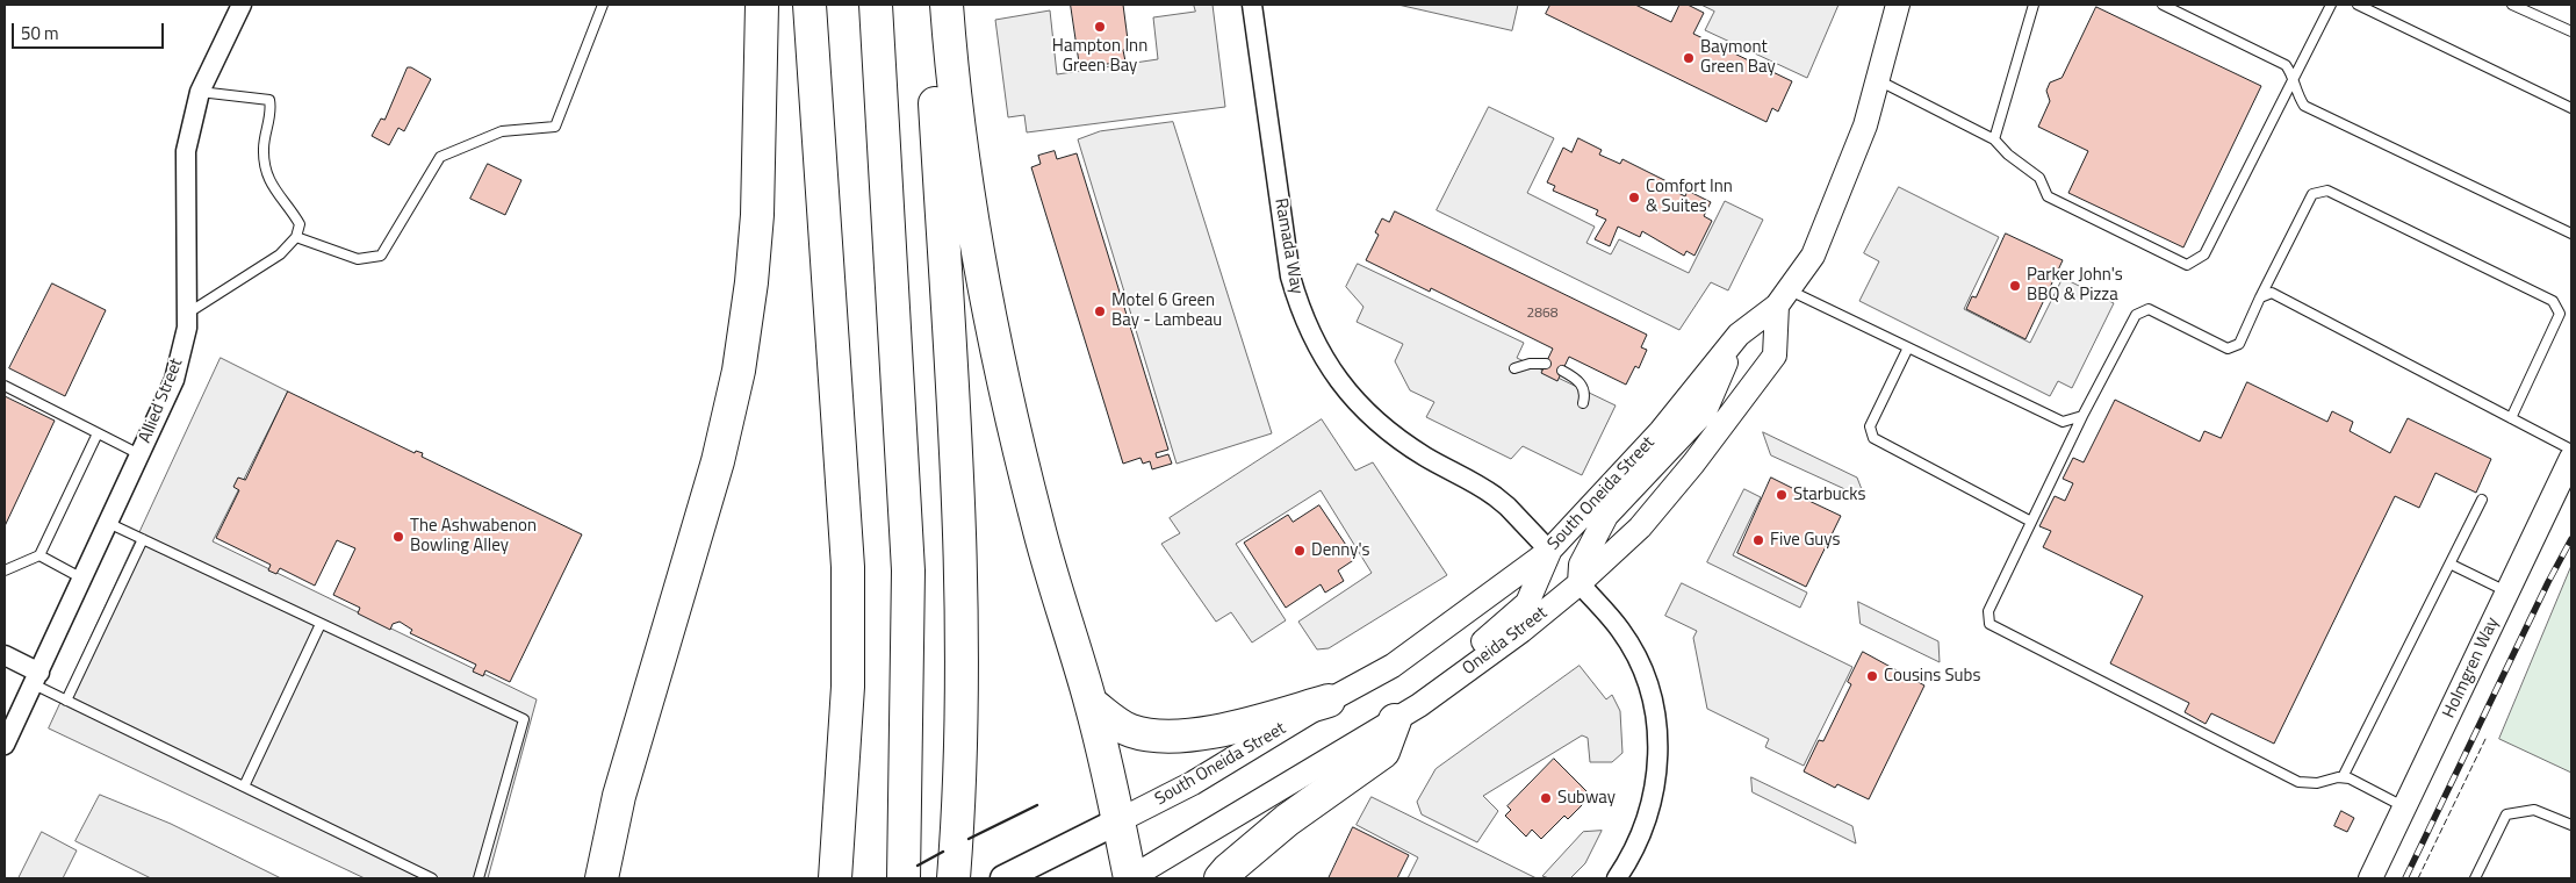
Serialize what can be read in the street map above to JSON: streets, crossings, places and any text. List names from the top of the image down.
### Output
{
  "streets": {
    "street": [
      "Ramada Way",
      "Allied Street",
      "South Oneida Street",
      "Oneida Street",
      "Holmgren Way"
    ]
  },
  "crossings": [
    ["Ramada Way", "South Oneida Street"],
    ["South Oneida Street", "Oneida Street"]
  ],
  "places": [
    "Hampton Inn Green Bay",
    "Baymont Green Bay",
    "Comfort Inn & Suites",
    "Parker John's BBQ & Pizza",
    "Motel 6 Green Bay - Lambeau",
    "Starbucks",
    "The Ashwabenon Bowling Alley",
    "Five Guys",
    "Denny's",
    "Cousins Subs",
    "Subway"
  ],
  "house_numbers": ["2868"],
  "scale_bar": "50 m"
}
